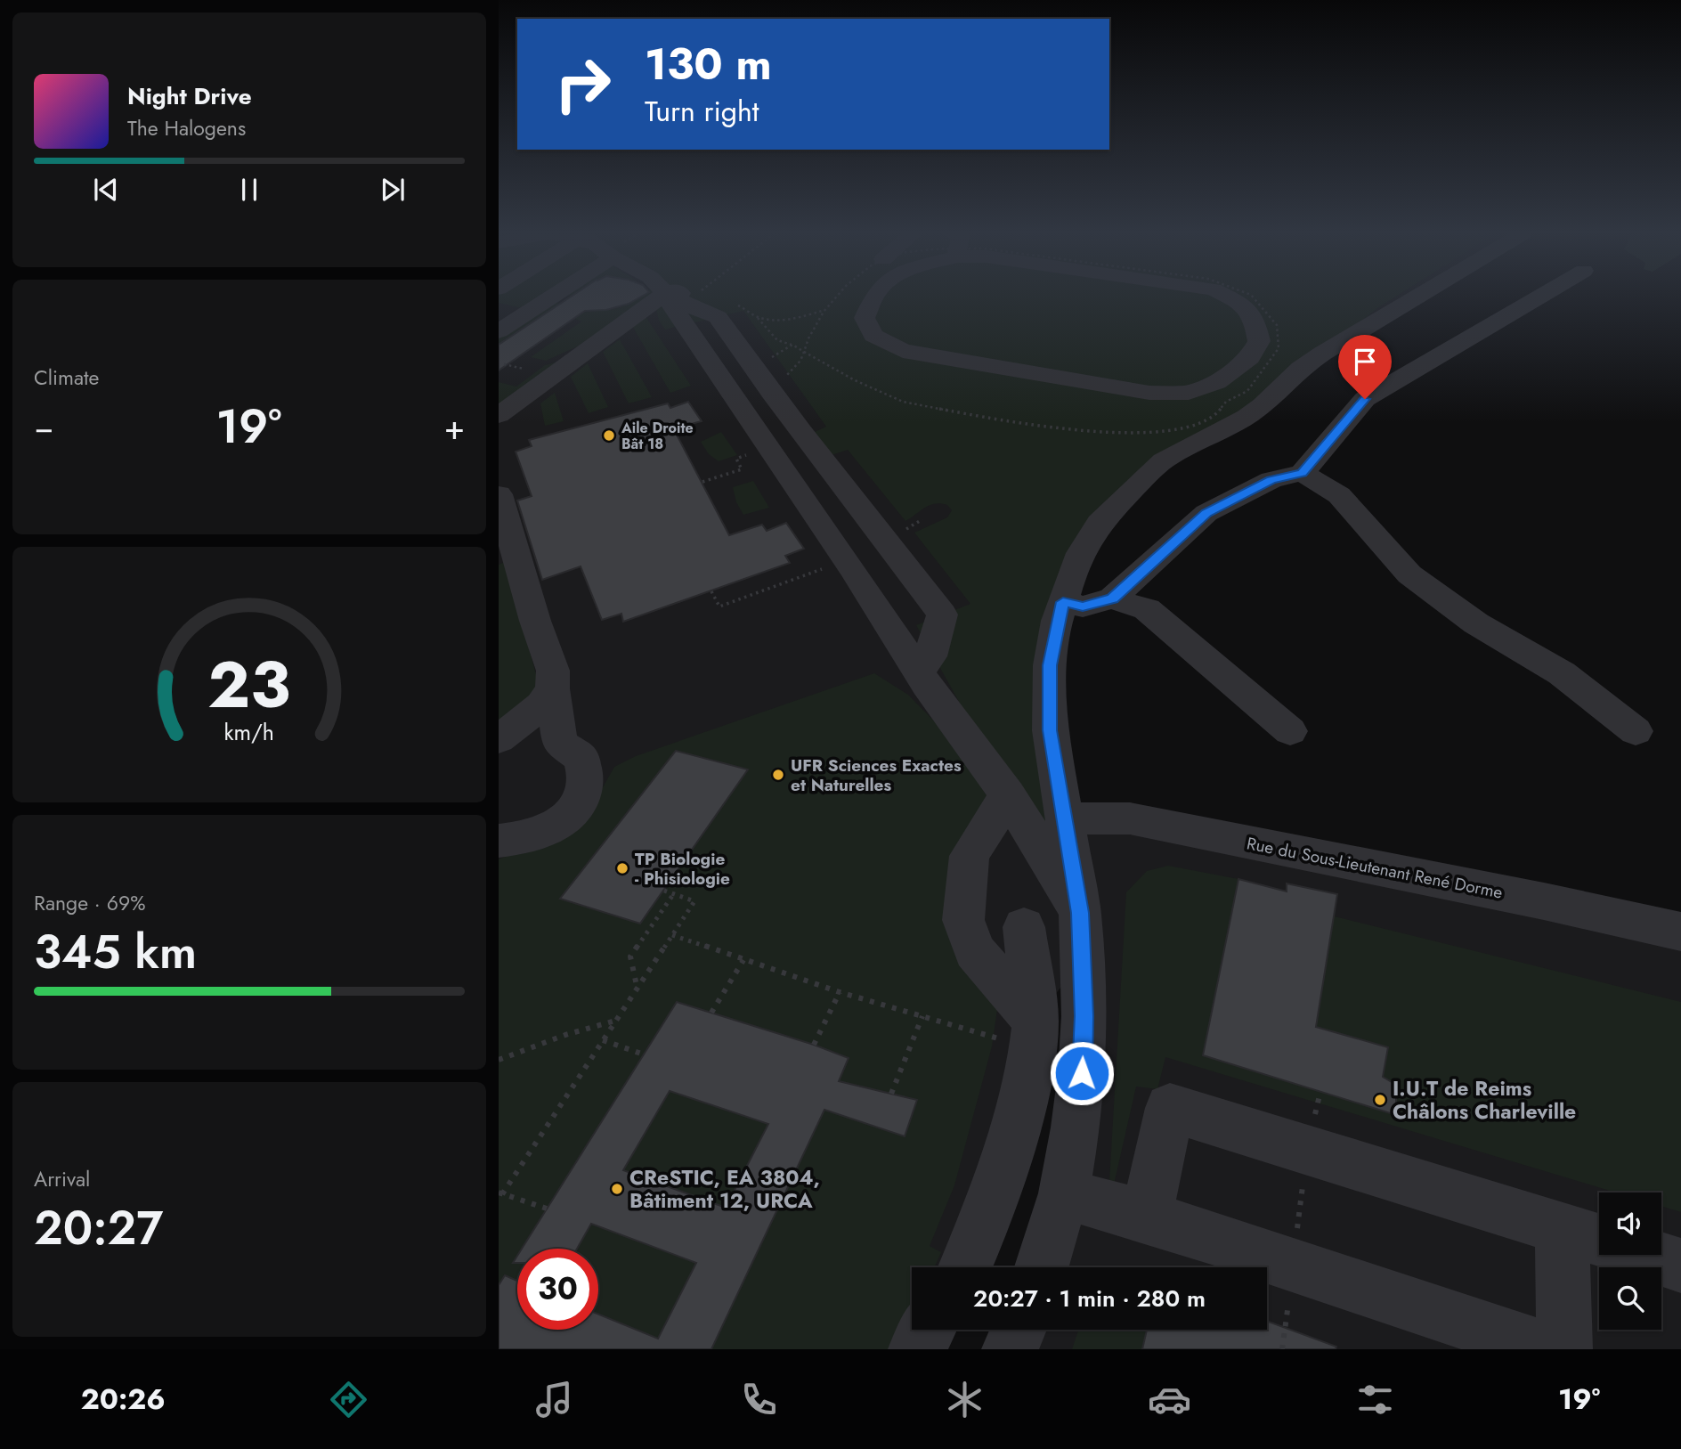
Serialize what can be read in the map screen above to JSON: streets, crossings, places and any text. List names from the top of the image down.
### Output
{
  "streets": {
    "street": ["Rue du Sous-Lieutenant René Dorme"]
  },
  "places": [
    "Aile Droite Bât 18",
    "UFR Sciences Exactes et Naturelles",
    "TP Biologie - Phisiologie",
    "I.U.T de Reims Châlons Charleville",
    "CReSTIC, EA 3804, Bâtiment 12, URCA"
  ],
  "page": {
    "turn": ["130 m", "Turn right"],
    "song": ["Night Drive", "The Halogens"],
    "tile": [
      "Climate",
      ["Range · 69%", "345 km"],
      ["Arrival", "20:27"]
    ],
    "heat": ["−", "19°", "+"],
    "limit": "30",
    "trip": "20:27 · 1 min · 280 m",
    "tabs": ["20:26", "19°"],
    "gauge": ["23", "km/h"]
  }
}
